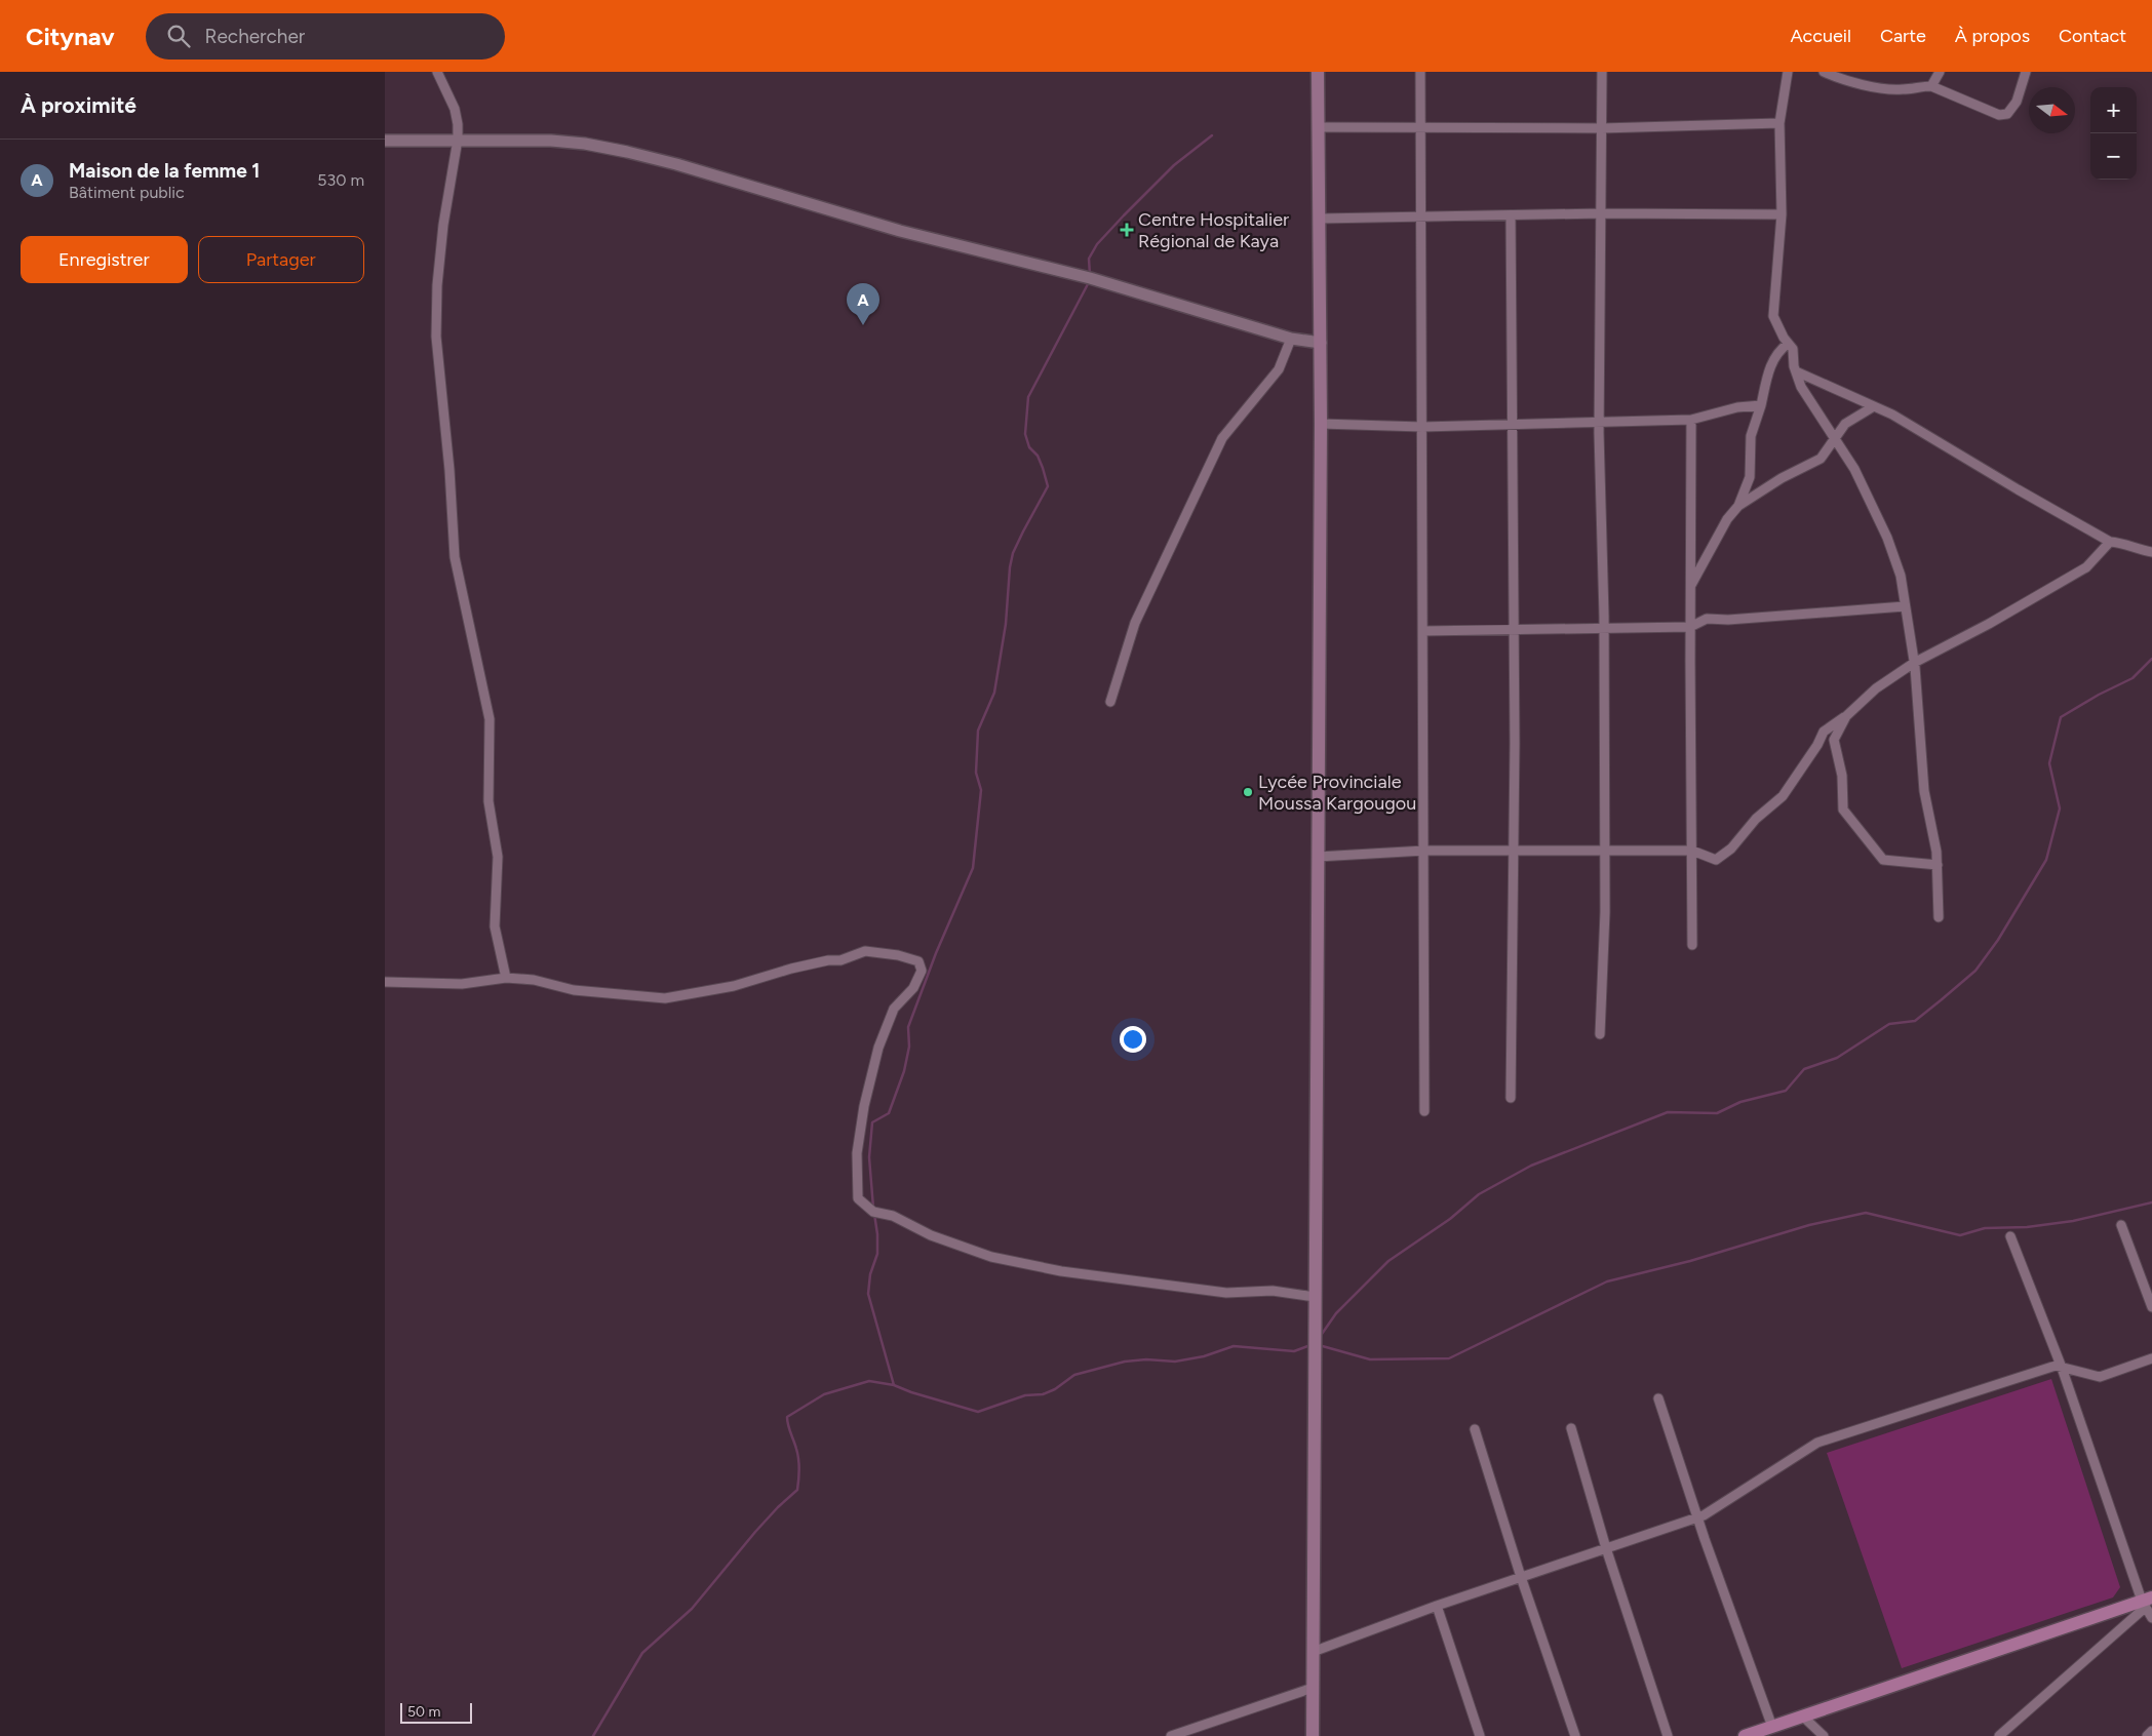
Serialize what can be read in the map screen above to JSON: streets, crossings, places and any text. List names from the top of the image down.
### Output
{
  "places": {
    "health": ["Centre Hospitalier Régional de Kaya"],
    "other": ["Lycée Provinciale Moussa Kargougou"]
  },
  "scale_bar": "50 m",
  "north": "right",
  "page": {
    "header": "Citynav",
    "search": "Rechercher",
    "nav": [
      "Accueil",
      "Carte",
      "À propos",
      "Contact"
    ],
    "heading": "À proximité",
    "map_buttons": ["+", "−"],
    "list": [
      {
        "mark": "A",
        "name": "Maison de la femme 1",
        "note": "Bâtiment public",
        "value": "530 m"
      }
    ],
    "buttons": ["Enregistrer", "Partager"],
    "pins": "A",
    "scale": "50 m"
  }
}
